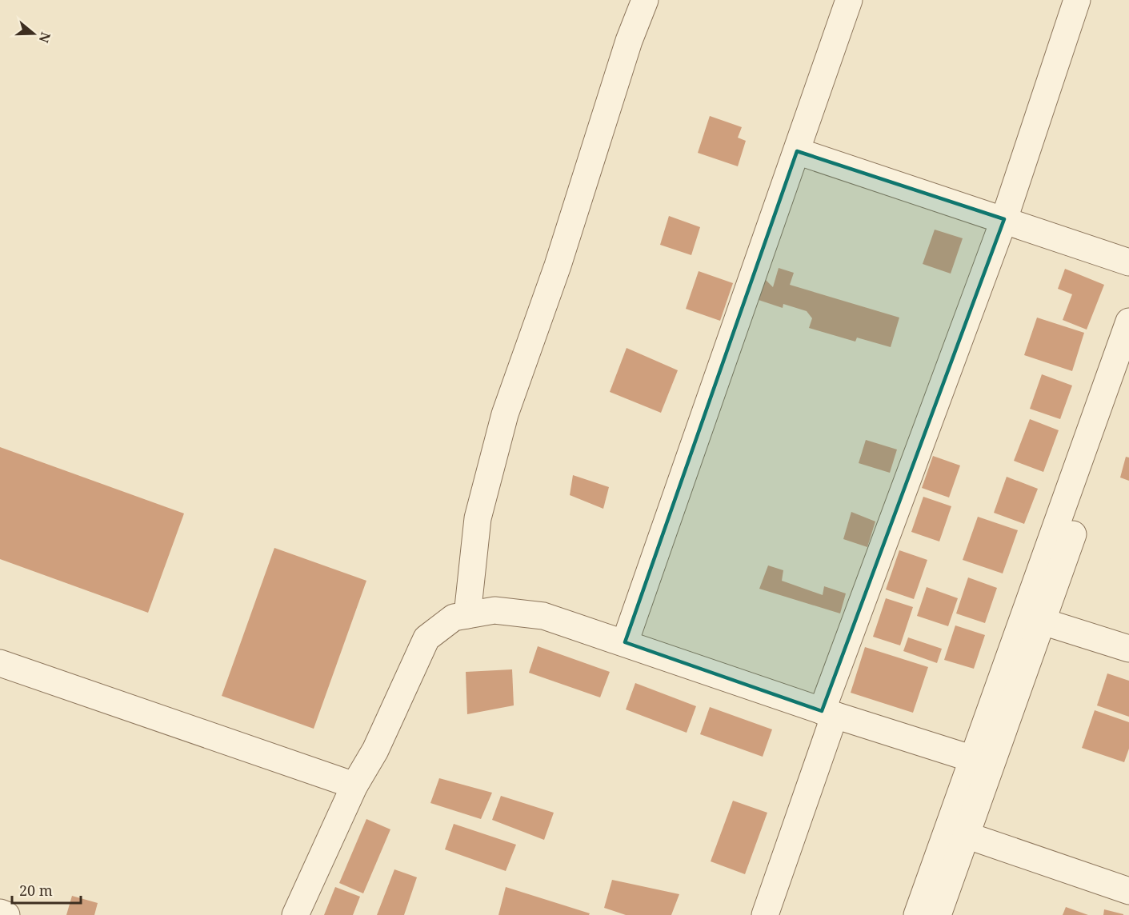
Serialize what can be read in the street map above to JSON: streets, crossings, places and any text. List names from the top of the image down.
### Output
{
  "scale_bar": "20 m",
  "north": "right"
}
